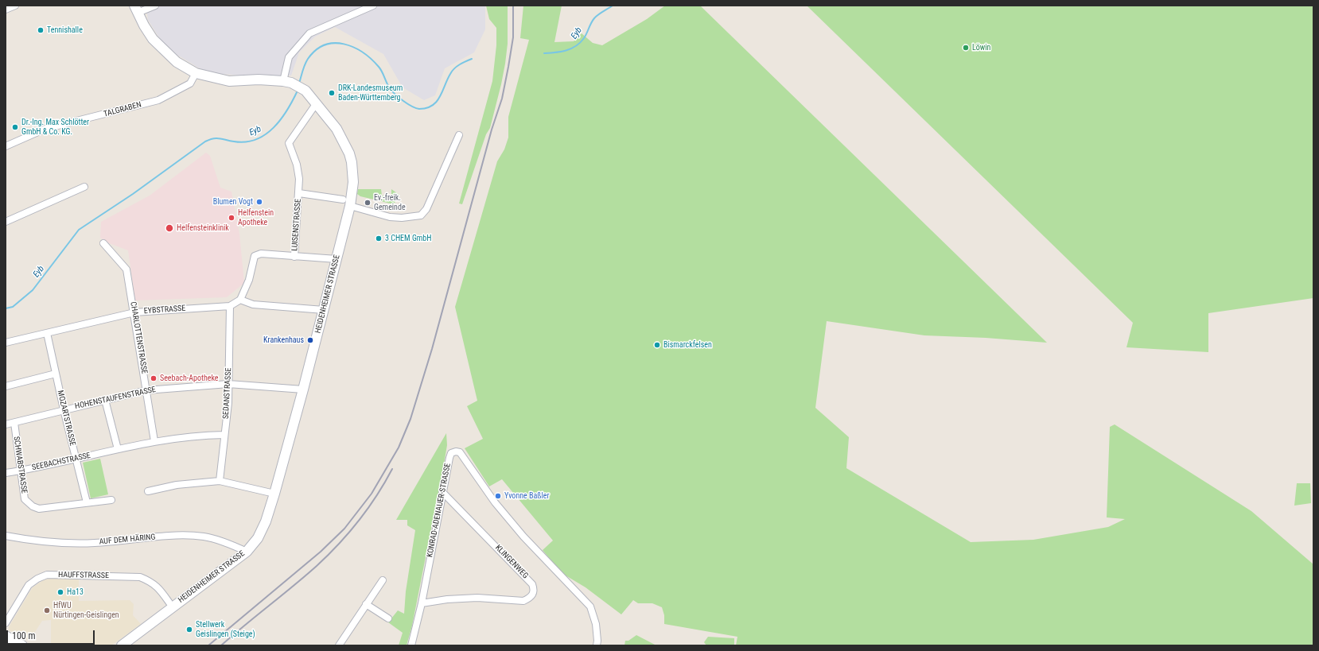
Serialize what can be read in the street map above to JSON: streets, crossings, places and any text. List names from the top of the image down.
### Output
{
  "streets": {
    "street": [
      "TALGRABEN",
      "LUISENSTRASSE",
      "HEIDENHEIMER STRASSE",
      "EYBSTRASSE",
      "CHARLOTTENSTRASSE",
      "SEDANSTRASSE",
      "HOHENSTAUFENSTRASSE",
      "MOZARTSTRASSE",
      "SEEBACHSTRASSE",
      "SCHWABSTRASSE",
      "KONRAD-ADENAUER-STRASSE",
      "AUF DEM HÄRING",
      "KLINGENWEG",
      "HAUFFSTRASSE"
    ]
  },
  "crossings": [
    ["TALGRABEN", "HEIDENHEIMER STRASSE"],
    ["LUISENSTRASSE", "HEIDENHEIMER STRASSE"],
    ["HEIDENHEIMER STRASSE", "HOHENSTAUFENSTRASSE"],
    ["HEIDENHEIMER STRASSE", "AUF DEM HÄRING"],
    ["HEIDENHEIMER STRASSE", "HAUFFSTRASSE"],
    ["EYBSTRASSE", "CHARLOTTENSTRASSE"],
    ["EYBSTRASSE", "SEDANSTRASSE"],
    ["EYBSTRASSE", "MOZARTSTRASSE"],
    ["CHARLOTTENSTRASSE", "HOHENSTAUFENSTRASSE"],
    ["CHARLOTTENSTRASSE", "SEEBACHSTRASSE"],
    ["SEDANSTRASSE", "HOHENSTAUFENSTRASSE"],
    ["SEDANSTRASSE", "SEEBACHSTRASSE"],
    ["HOHENSTAUFENSTRASSE", "MOZARTSTRASSE"],
    ["HOHENSTAUFENSTRASSE", "SCHWABSTRASSE"],
    ["MOZARTSTRASSE", "SEEBACHSTRASSE"],
    ["MOZARTSTRASSE", "SCHWABSTRASSE"],
    ["SEEBACHSTRASSE", "SCHWABSTRASSE"],
    ["KONRAD-ADENAUER-STRASSE", "KLINGENWEG"]
  ],
  "water": ["Eyb"],
  "places": [
    "Tennishalle",
    "Löwin",
    "DRK-Landesmuseum Baden-Württemberg",
    "Dr.-Ing. Max Schlötter GmbH & Co. KG.",
    "Blumen Vogt",
    "Ev.-freik. Gemeinde",
    "Helfenstein Apotheke",
    "Helfensteinklinik",
    "3 CHEM GmbH",
    "Krankenhaus",
    "Bismarckfelsen",
    "Seebach-Apotheke",
    "Yvonne Baßler",
    "Ha13",
    "HfWU Nürtingen-Geislingen",
    "Stellwerk Geislingen (Steige)"
  ],
  "scale_bar": "100 m"
}
